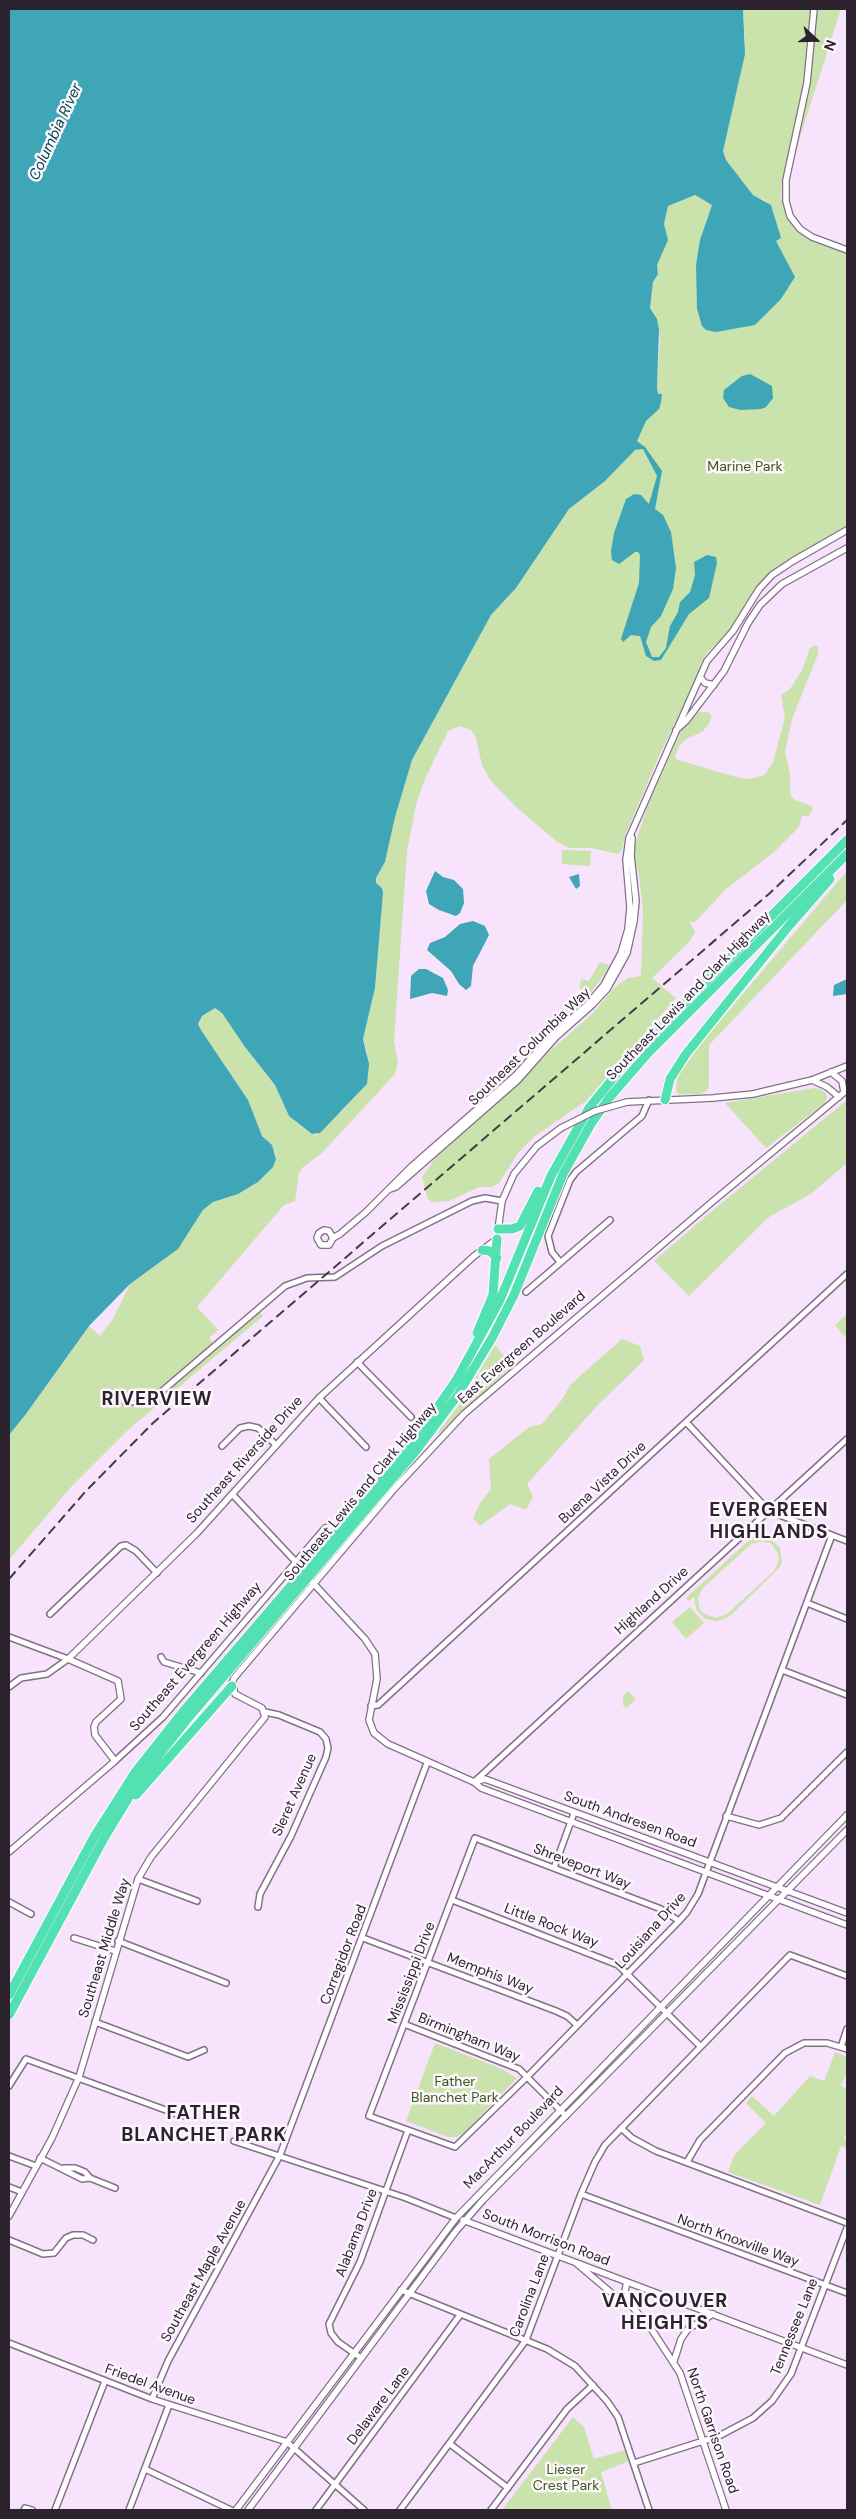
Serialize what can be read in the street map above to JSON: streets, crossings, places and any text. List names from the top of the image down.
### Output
{
  "streets": {
    "highway": ["Southeast Lewis and Clark Highway"],
    "street": [
      "Southeast Columbia Way",
      "East Evergreen Boulevard",
      "Southeast Riverside Drive",
      "Buena Vista Drive",
      "Highland Drive",
      "Southeast Evergreen Highway",
      "Sleret Avenue",
      "South Andresen Road",
      "Shreveport Way",
      "Little Rock Way",
      "Louisiana Drive",
      "Southeast Middle Way",
      "Corregidor Road",
      "Mississippi Drive",
      "Memphis Way",
      "Birmingham Way",
      "MacArthur Boulevard",
      "Alabama Drive",
      "South Morrison Road",
      "North Knoxville Way",
      "Southeast Maple Avenue",
      "Carolina Lane",
      "Tennessee Lane",
      "Friedel Avenue",
      "Delaware Lane",
      "North Garrison Road"
    ]
  },
  "crossings": [
    ["East Evergreen Boulevard", "Sleret Avenue"],
    ["East Evergreen Boulevard", "South Andresen Road"],
    ["Buena Vista Drive", "South Andresen Road"],
    ["Highland Drive", "South Andresen Road"],
    ["Sleret Avenue", "Southeast Middle Way"],
    ["South Andresen Road", "Louisiana Drive"],
    ["South Andresen Road", "Corregidor Road"],
    ["South Andresen Road", "MacArthur Boulevard"],
    ["Shreveport Way", "Louisiana Drive"],
    ["Shreveport Way", "Mississippi Drive"],
    ["Little Rock Way", "Louisiana Drive"],
    ["Little Rock Way", "Mississippi Drive"],
    ["Little Rock Way", "MacArthur Boulevard"],
    ["Little Rock Way", "Carolina Lane"],
    ["Louisiana Drive", "Mississippi Drive"],
    ["Louisiana Drive", "Memphis Way"],
    ["Louisiana Drive", "Birmingham Way"],
    ["Louisiana Drive", "Alabama Drive"],
    ["Corregidor Road", "Memphis Way"],
    ["Corregidor Road", "Southeast Maple Avenue"],
    ["Mississippi Drive", "Memphis Way"],
    ["Mississippi Drive", "Birmingham Way"],
    ["Mississippi Drive", "Alabama Drive"],
    ["Birmingham Way", "MacArthur Boulevard"],
    ["MacArthur Boulevard", "Alabama Drive"],
    ["MacArthur Boulevard", "South Morrison Road"],
    ["MacArthur Boulevard", "Friedel Avenue"],
    ["South Morrison Road", "Carolina Lane"],
    ["South Morrison Road", "Tennessee Lane"],
    ["North Knoxville Way", "Carolina Lane"],
    ["North Knoxville Way", "Tennessee Lane"],
    ["Southeast Maple Avenue", "Friedel Avenue"],
    ["Tennessee Lane", "North Garrison Road"],
    ["Friedel Avenue", "Delaware Lane"]
  ],
  "districts": [
    "RIVERVIEW",
    "EVERGREEN HIGHLANDS",
    "FATHER BLANCHET PARK",
    "VANCOUVER HEIGHTS"
  ],
  "water": ["Columbia River"],
  "parks": ["Marine Park", "Father Blanchet Park", "Lieser Crest Park"],
  "north": "right"
}
